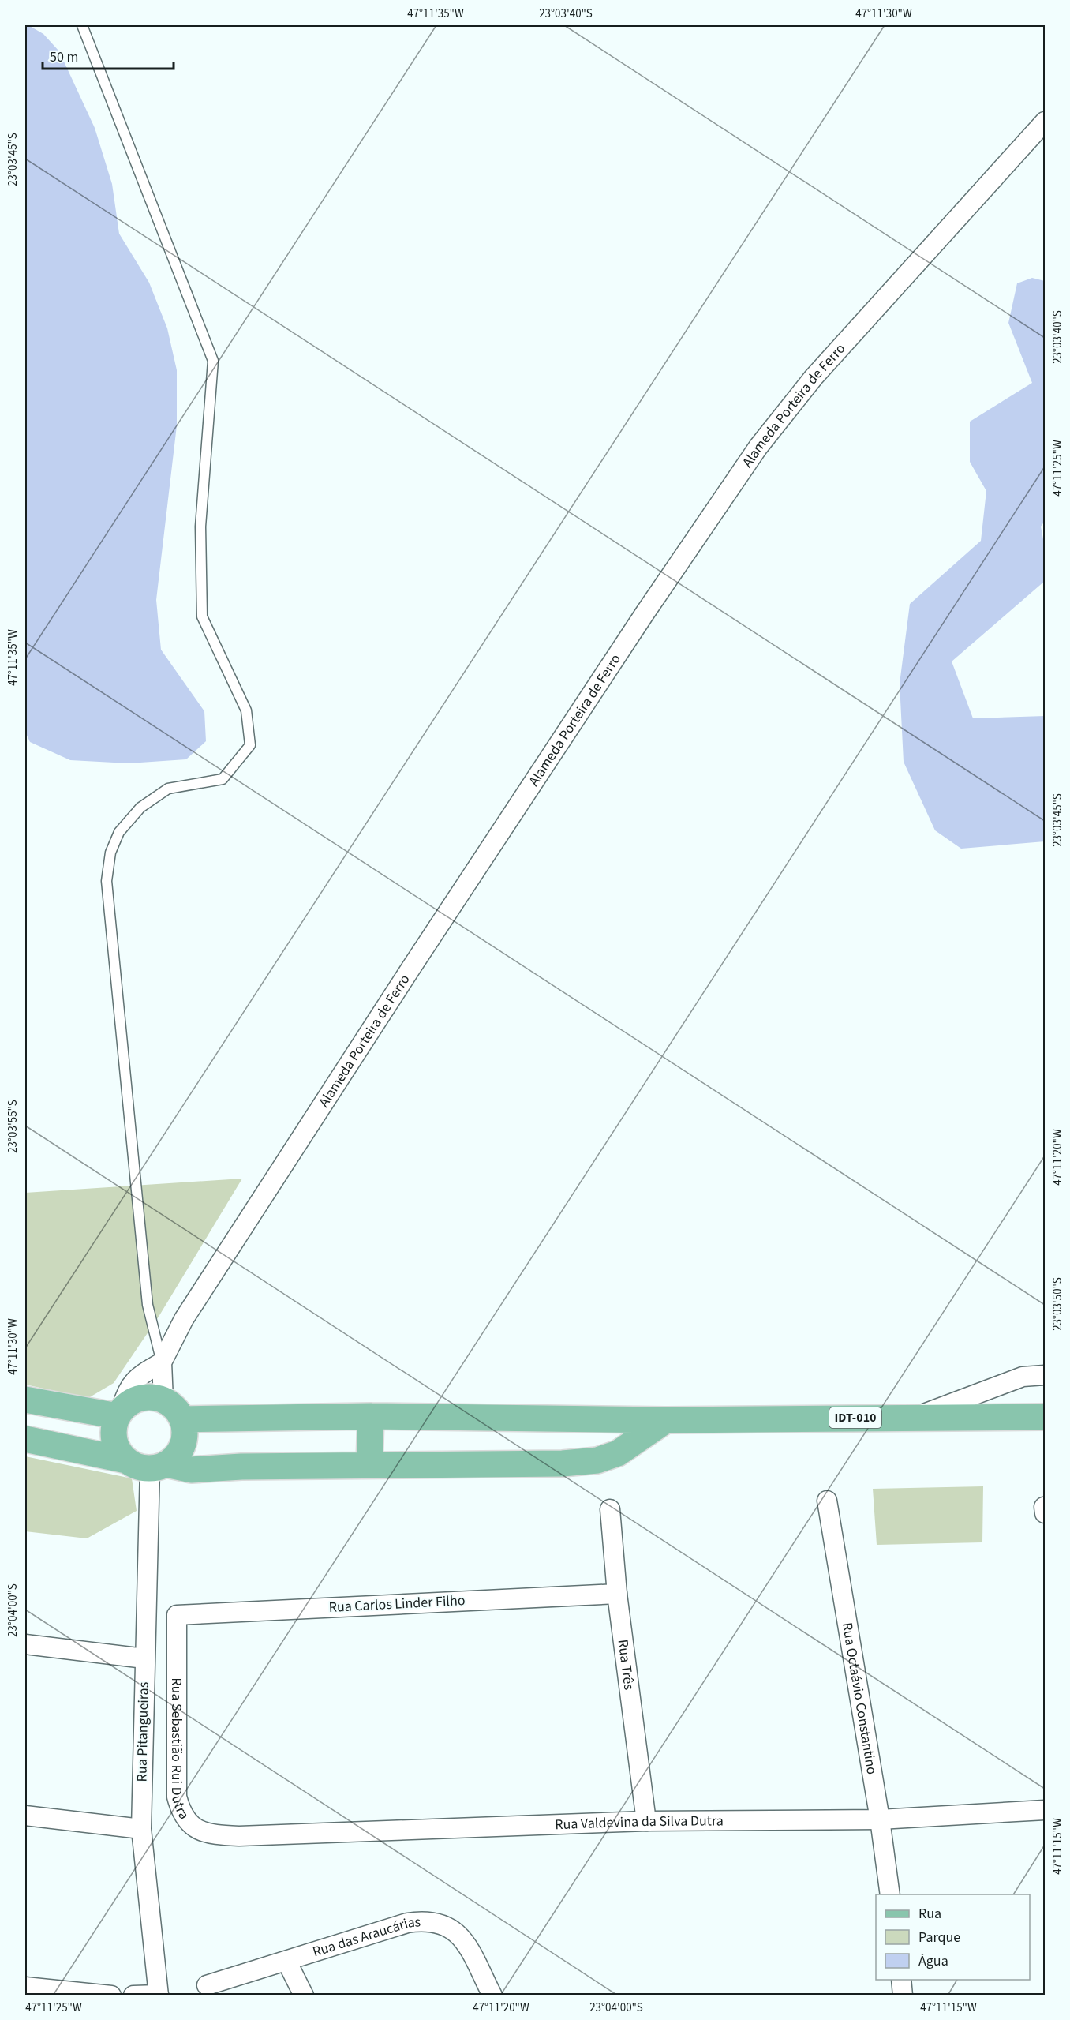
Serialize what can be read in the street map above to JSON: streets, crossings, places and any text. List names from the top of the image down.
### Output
{
  "streets": {
    "main road": ["IDT-010"],
    "street": [
      "Alameda Porteira de Ferro",
      "Rua Carlos Linder Filho",
      "Rua Três",
      "Rua Octaávio Constantino",
      "Rua Pitangueiras",
      "Rua Sebastião Rui Dutra",
      "Rua Valdevina da Silva Dutra",
      "Rua das Araucárias"
    ]
  },
  "crossings": [
    ["Alameda Porteira de Ferro", "Rua Pitangueiras"],
    ["Rua Carlos Linder Filho", "Rua Três"],
    ["Rua Carlos Linder Filho", "Rua Sebastião Rui Dutra"],
    ["Rua Três", "Rua Valdevina da Silva Dutra"],
    ["Rua Octaávio Constantino", "Rua Valdevina da Silva Dutra"],
    ["Rua Sebastião Rui Dutra", "Rua Valdevina da Silva Dutra"]
  ],
  "legend": ["Rua", "Parque", "Água"],
  "scale_bar": "50 m",
  "coordinates": [
    "47°11'35\"W",
    "23°03'40\"S",
    "47°11'30\"W",
    "23°03'45\"S",
    "47°11'25\"W",
    "23°03'55\"S",
    "47°11'20\"W",
    "23°03'50\"S",
    "23°04'00\"S",
    "47°11'15\"W"
  ]
}
